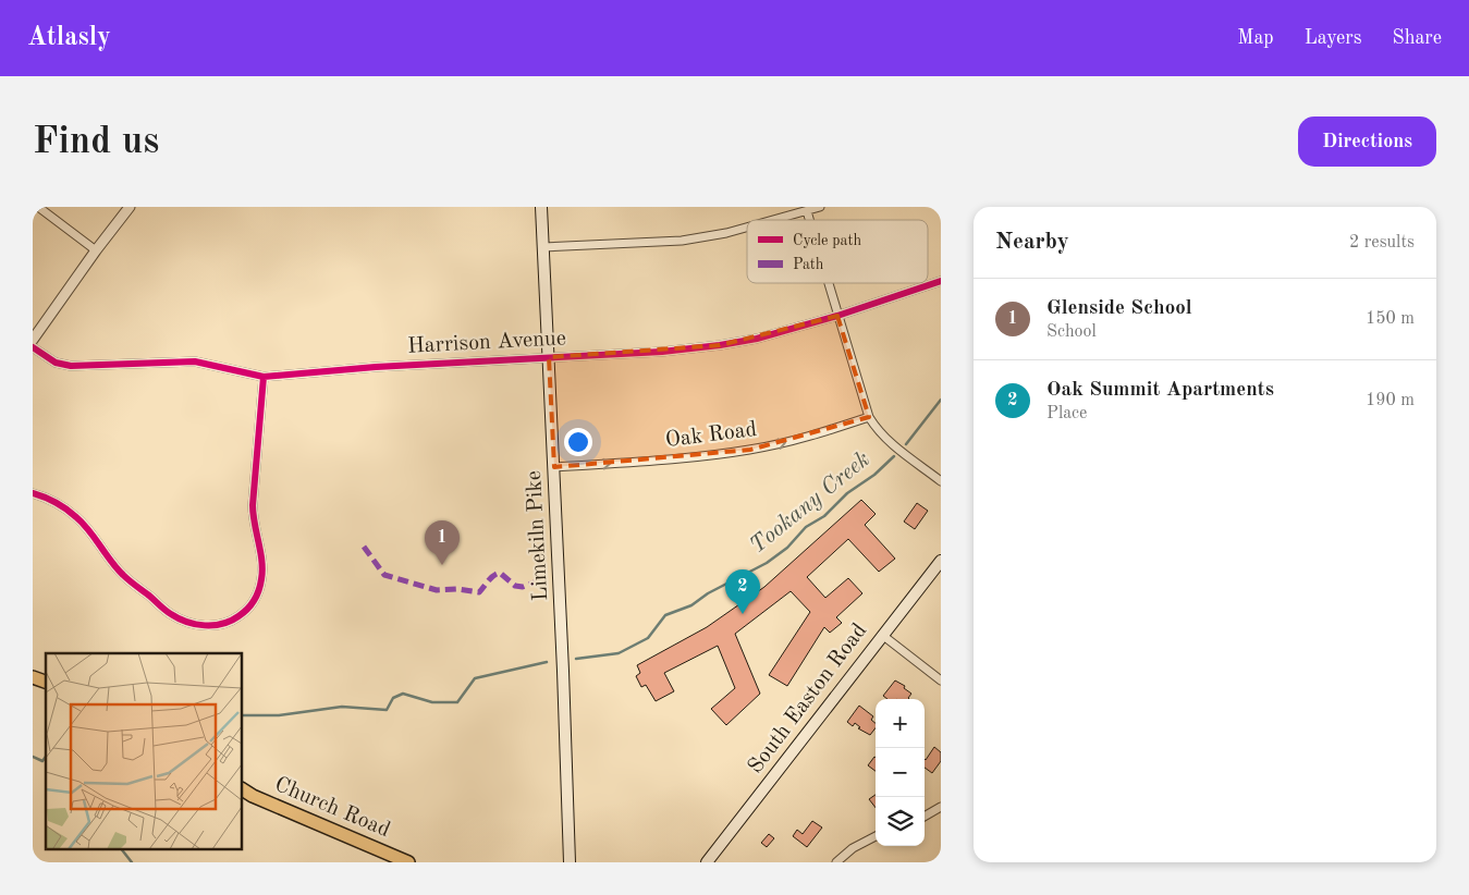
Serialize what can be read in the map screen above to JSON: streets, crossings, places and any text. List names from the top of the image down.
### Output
{
  "streets": {
    "main road": ["Limekiln Pike", "South Easton Road", "Church Road"],
    "street": ["Harrison Avenue", "Oak Road"]
  },
  "crossings": [
    ["Harrison Avenue", "Limekiln Pike"],
    ["Oak Road", "Limekiln Pike"]
  ],
  "one_way": ["Oak Road"],
  "water": ["Tookany Creek"],
  "legend": ["Cycle path", "Path"],
  "page": {
    "header": "Atlasly",
    "nav": ["Map", "Layers", "Share"],
    "buttons": "Directions",
    "title": "Find us",
    "heading": ["Nearby", "2 results"],
    "list": [
      {
        "mark": "1",
        "name": "Glenside School",
        "note": "School",
        "value": "150 m"
      },
      {
        "mark": "2",
        "name": "Oak Summit Apartments",
        "note": "Place",
        "value": "190 m"
      }
    ],
    "pins": ["1", "2"],
    "map_buttons": ["+", "−"]
  }
}
